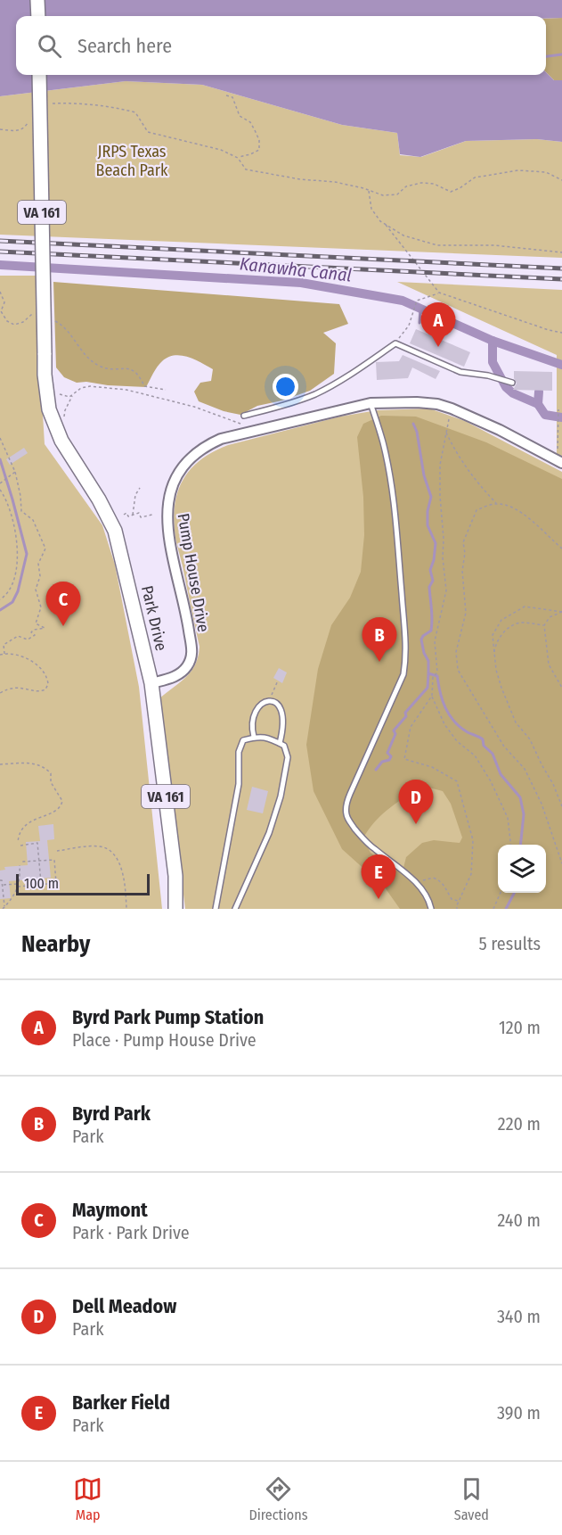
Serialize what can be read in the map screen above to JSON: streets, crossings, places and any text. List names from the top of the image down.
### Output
{
  "streets": {
    "main road": ["VA 161", "Park Drive"],
    "street": ["Pump House Drive"]
  },
  "crossings": [
    ["Pump House Drive", "Park Drive"]
  ],
  "water": ["Kanawha Canal"],
  "parks": ["JRPS Texas Beach Park"],
  "scale_bar": "100 m",
  "page": {
    "search": "Search here",
    "pins": [
      "A",
      "C",
      "B",
      "D",
      "E"
    ],
    "scale": "100 m",
    "heading": ["Nearby", "5 results"],
    "list": [
      {
        "mark": "A",
        "name": "Byrd Park Pump Station",
        "note": "Place · Pump House Drive",
        "value": "120 m"
      },
      {
        "mark": "B",
        "name": "Byrd Park",
        "note": "Park",
        "value": "220 m"
      },
      {
        "mark": "C",
        "name": "Maymont",
        "note": "Park · Park Drive",
        "value": "240 m"
      },
      {
        "mark": "D",
        "name": "Dell Meadow",
        "note": "Park",
        "value": "340 m"
      },
      {
        "mark": "E",
        "name": "Barker Field",
        "note": "Park",
        "value": "390 m"
      }
    ],
    "nav": ["Map", "Directions", "Saved"]
  }
}
